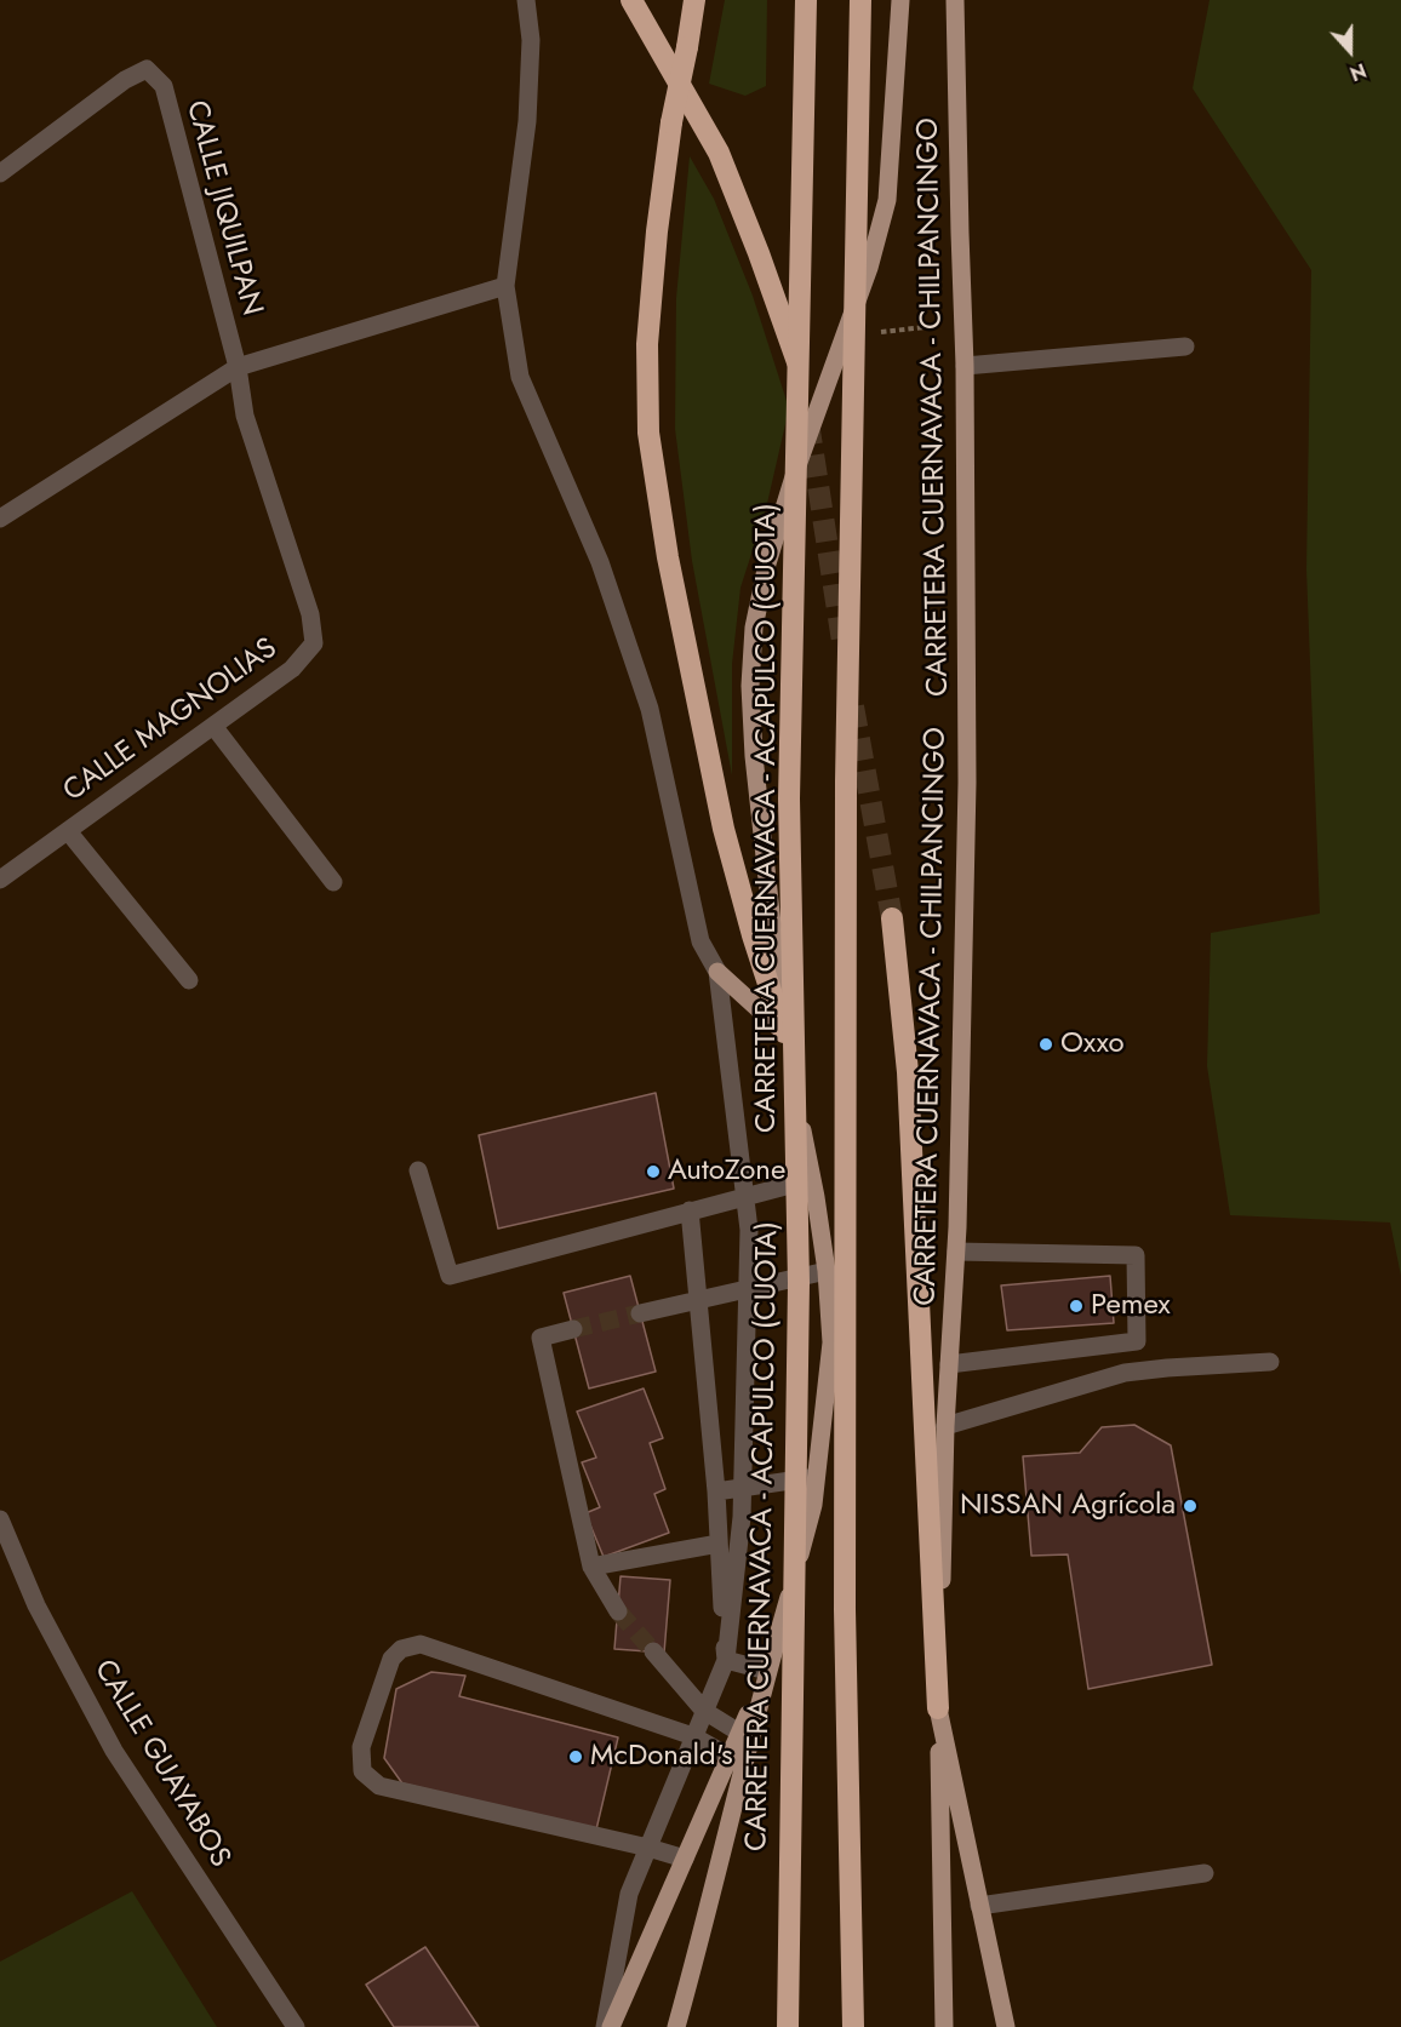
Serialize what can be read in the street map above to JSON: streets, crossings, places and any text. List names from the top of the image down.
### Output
{
  "streets": {
    "highway": ["CARRETERA CUERNAVACA - ACAPULCO (CUOTA)"],
    "main road": ["CARRETERA CUERNAVACA - CHILPANCINGO"],
    "street": ["CALLE JIQUILPAN", "CALLE MAGNOLIAS", "CALLE GUAYABOS"]
  },
  "crossings": [
    ["CALLE JIQUILPAN", "CALLE MAGNOLIAS"]
  ],
  "places": [
    "Oxxo",
    "AutoZone",
    "Pemex",
    "NISSAN Agrícola",
    "McDonald's"
  ],
  "north": "bottom"
}
